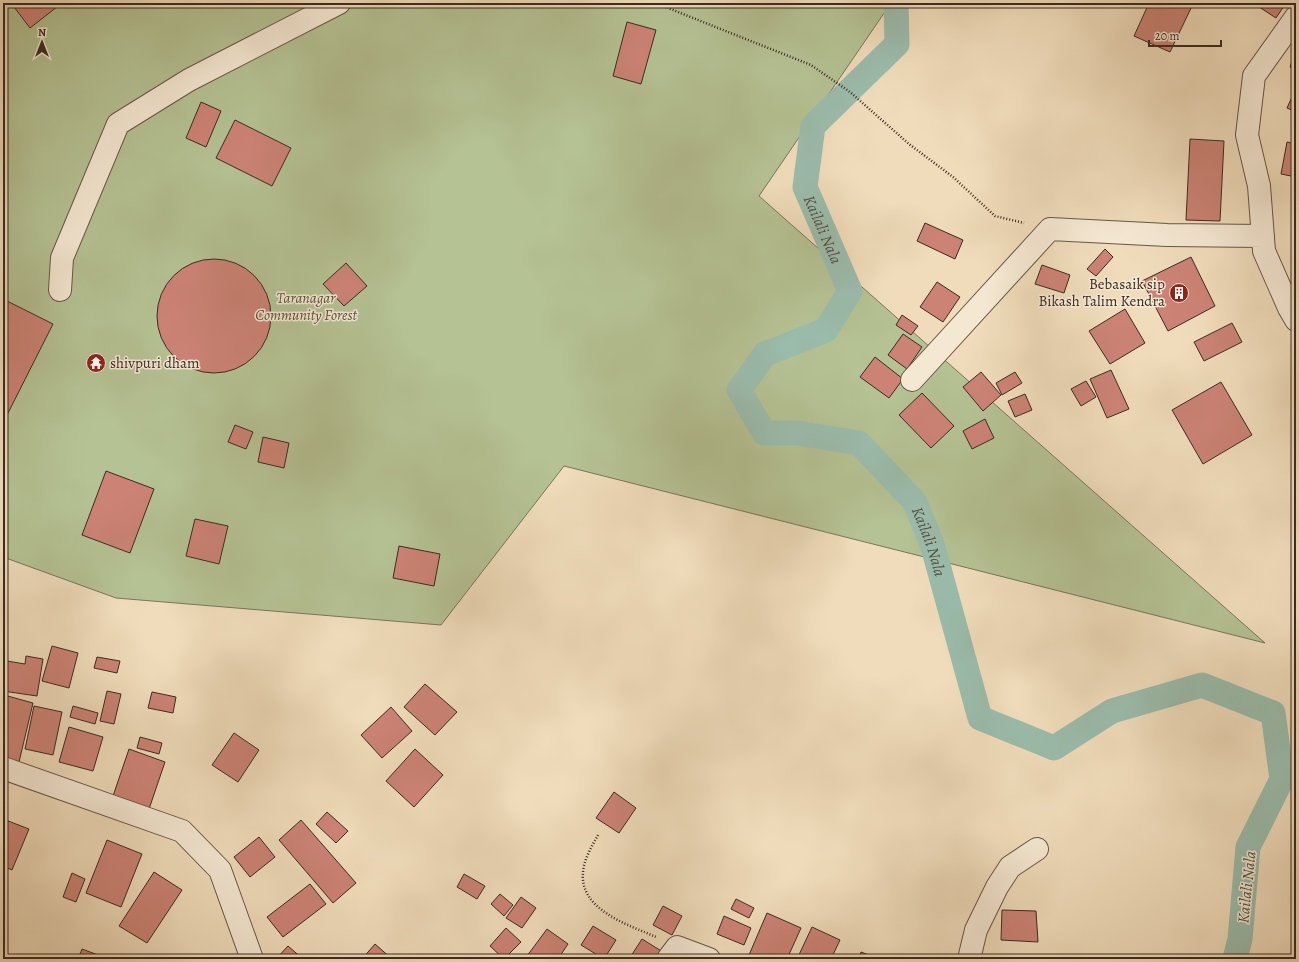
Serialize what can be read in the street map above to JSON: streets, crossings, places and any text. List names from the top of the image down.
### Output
{
  "water": ["Kailali Nala"],
  "parks": ["Taranagar Community Forest"],
  "places": {
    "building": ["Bebasaik sip Bikash Talim Kendra"],
    "temple": ["shivpuri dham"]
  },
  "scale_bar": "20 m",
  "north": "top"
}
